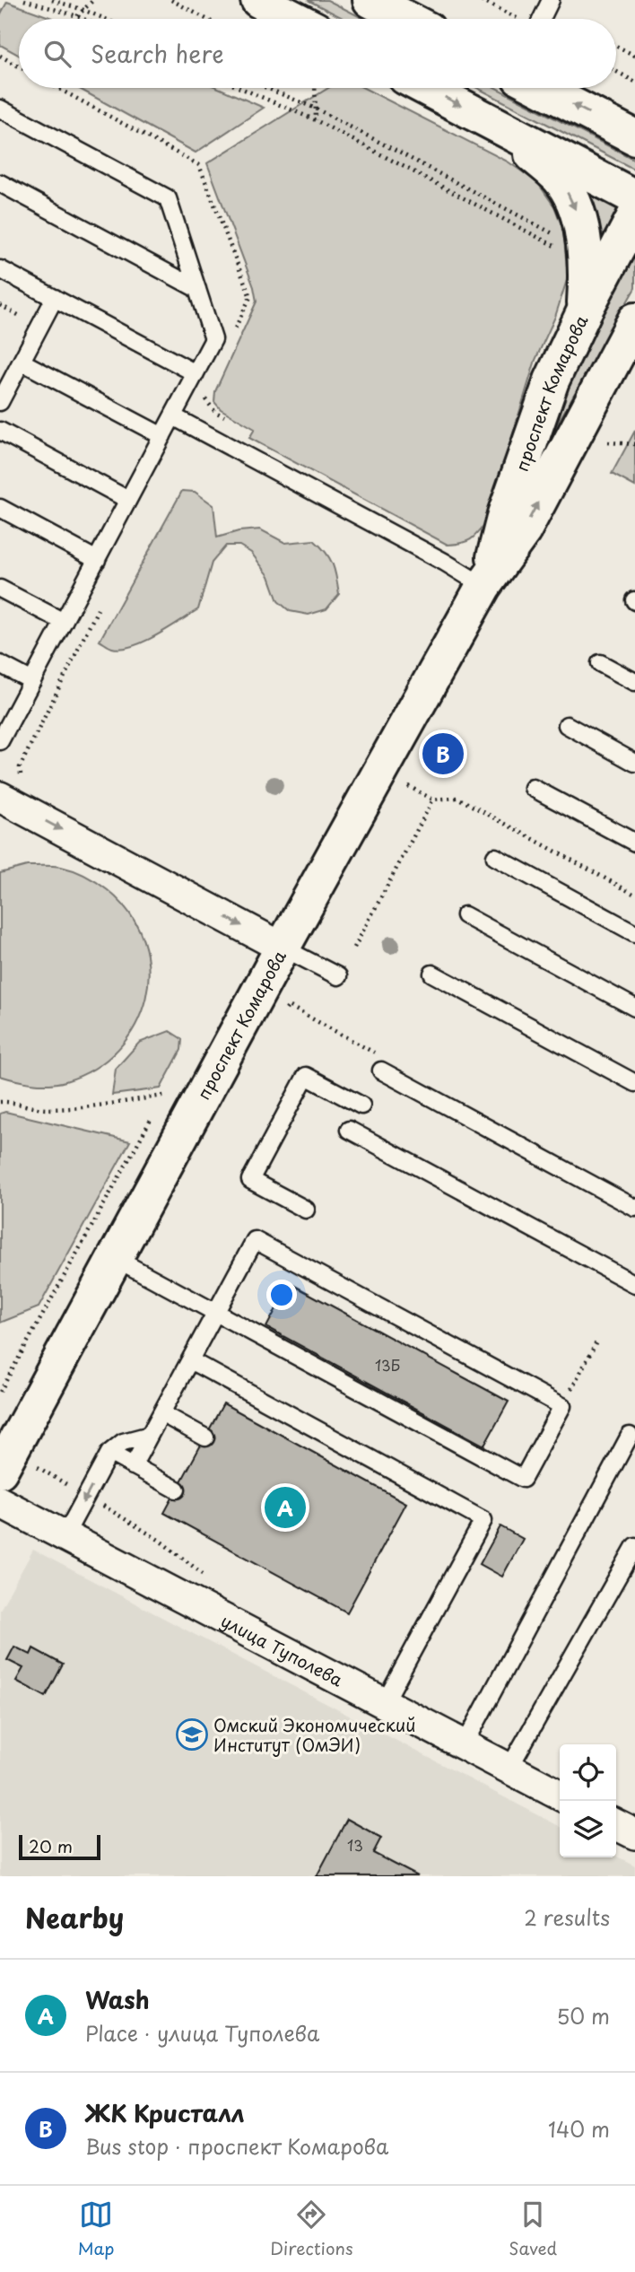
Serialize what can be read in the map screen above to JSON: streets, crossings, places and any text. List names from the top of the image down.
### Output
{
  "streets": {
    "main road": ["проспект Комарова"],
    "street": ["улица Туполева"]
  },
  "places": {
    "school or university": ["Омский Экономический Институт (ОмЭИ)"]
  },
  "house_numbers": ["13Б", "13"],
  "scale_bar": "20 m",
  "page": {
    "search": "Search here",
    "pins": ["B", "A"],
    "scale": "20 m",
    "heading": ["Nearby", "2 results"],
    "list": [
      {
        "mark": "A",
        "name": "Wash",
        "note": "Place · улица Туполева",
        "value": "50 m"
      },
      {
        "mark": "B",
        "name": "ЖК Кристалл",
        "note": "Bus stop · проспект Комарова",
        "value": "140 m"
      }
    ],
    "nav": ["Map", "Directions", "Saved"]
  }
}
